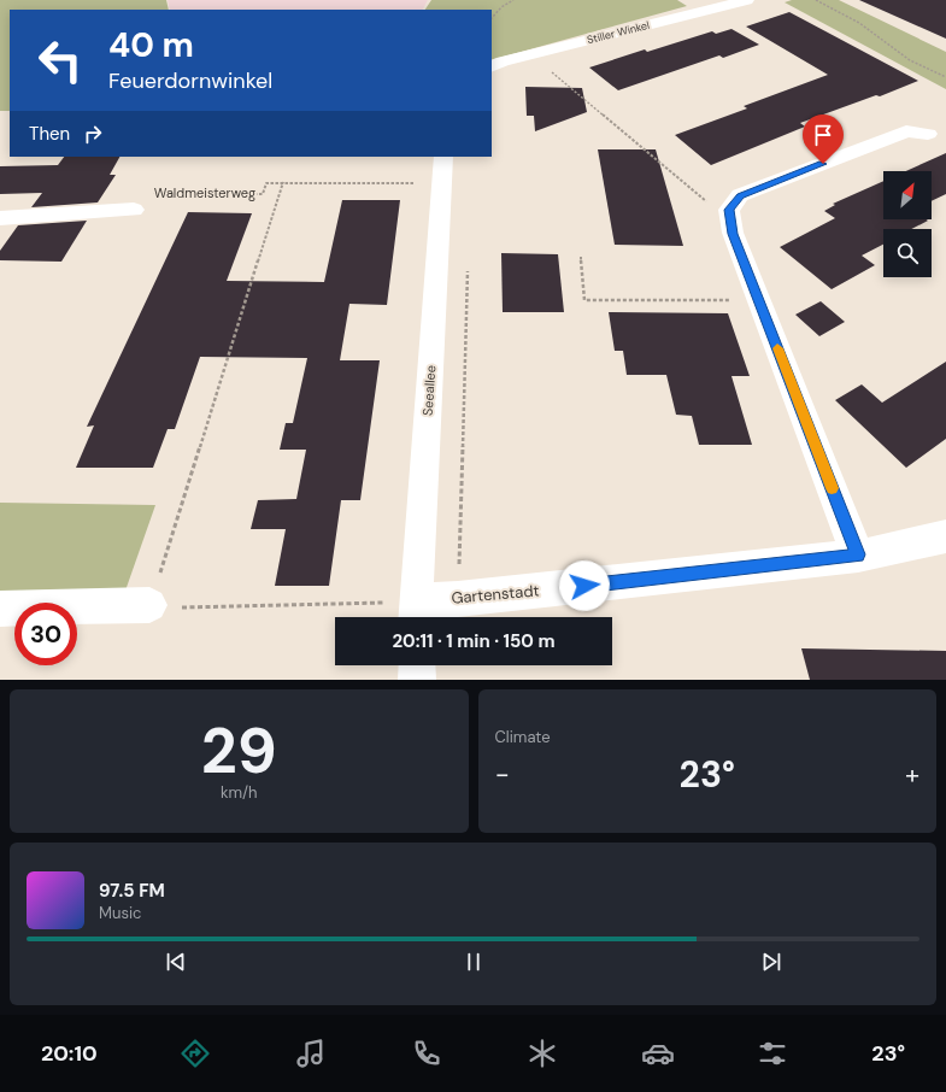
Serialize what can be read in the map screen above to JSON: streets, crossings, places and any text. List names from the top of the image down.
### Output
{
  "streets": {
    "street": ["Stiller Winkel", "Seeallee", "Gartenstadt"],
    "path": ["Waldmeisterweg"]
  },
  "crossings": [
    ["Waldmeisterweg", "Seeallee"],
    ["Seeallee", "Gartenstadt"]
  ],
  "north": "top right",
  "page": {
    "turn": ["40 m", "Feuerdornwinkel"],
    "then": "Then",
    "limit": "30",
    "trip": "20:11 · 1 min · 150 m",
    "tile": [
      ["29", "km/h"],
      "Climate"
    ],
    "heat": ["−", "23°", "+"],
    "song": ["97.5 FM", "Music"],
    "tabs": ["20:10", "23°"]
  }
}
